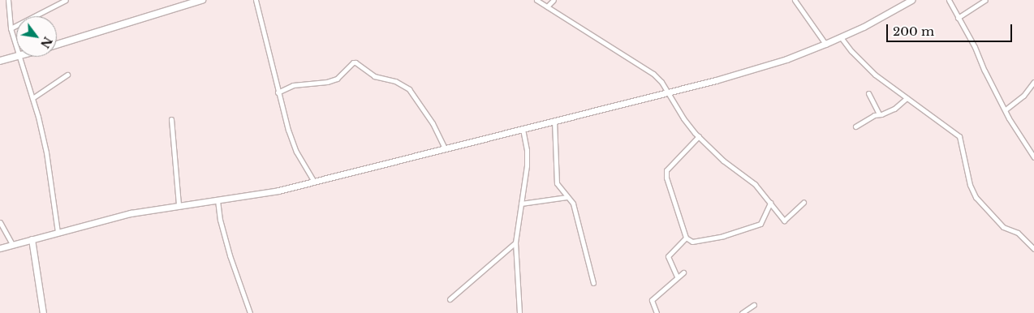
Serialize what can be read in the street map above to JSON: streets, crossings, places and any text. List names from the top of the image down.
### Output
{
  "scale_bar": "200 m",
  "north": "bottom right"
}
